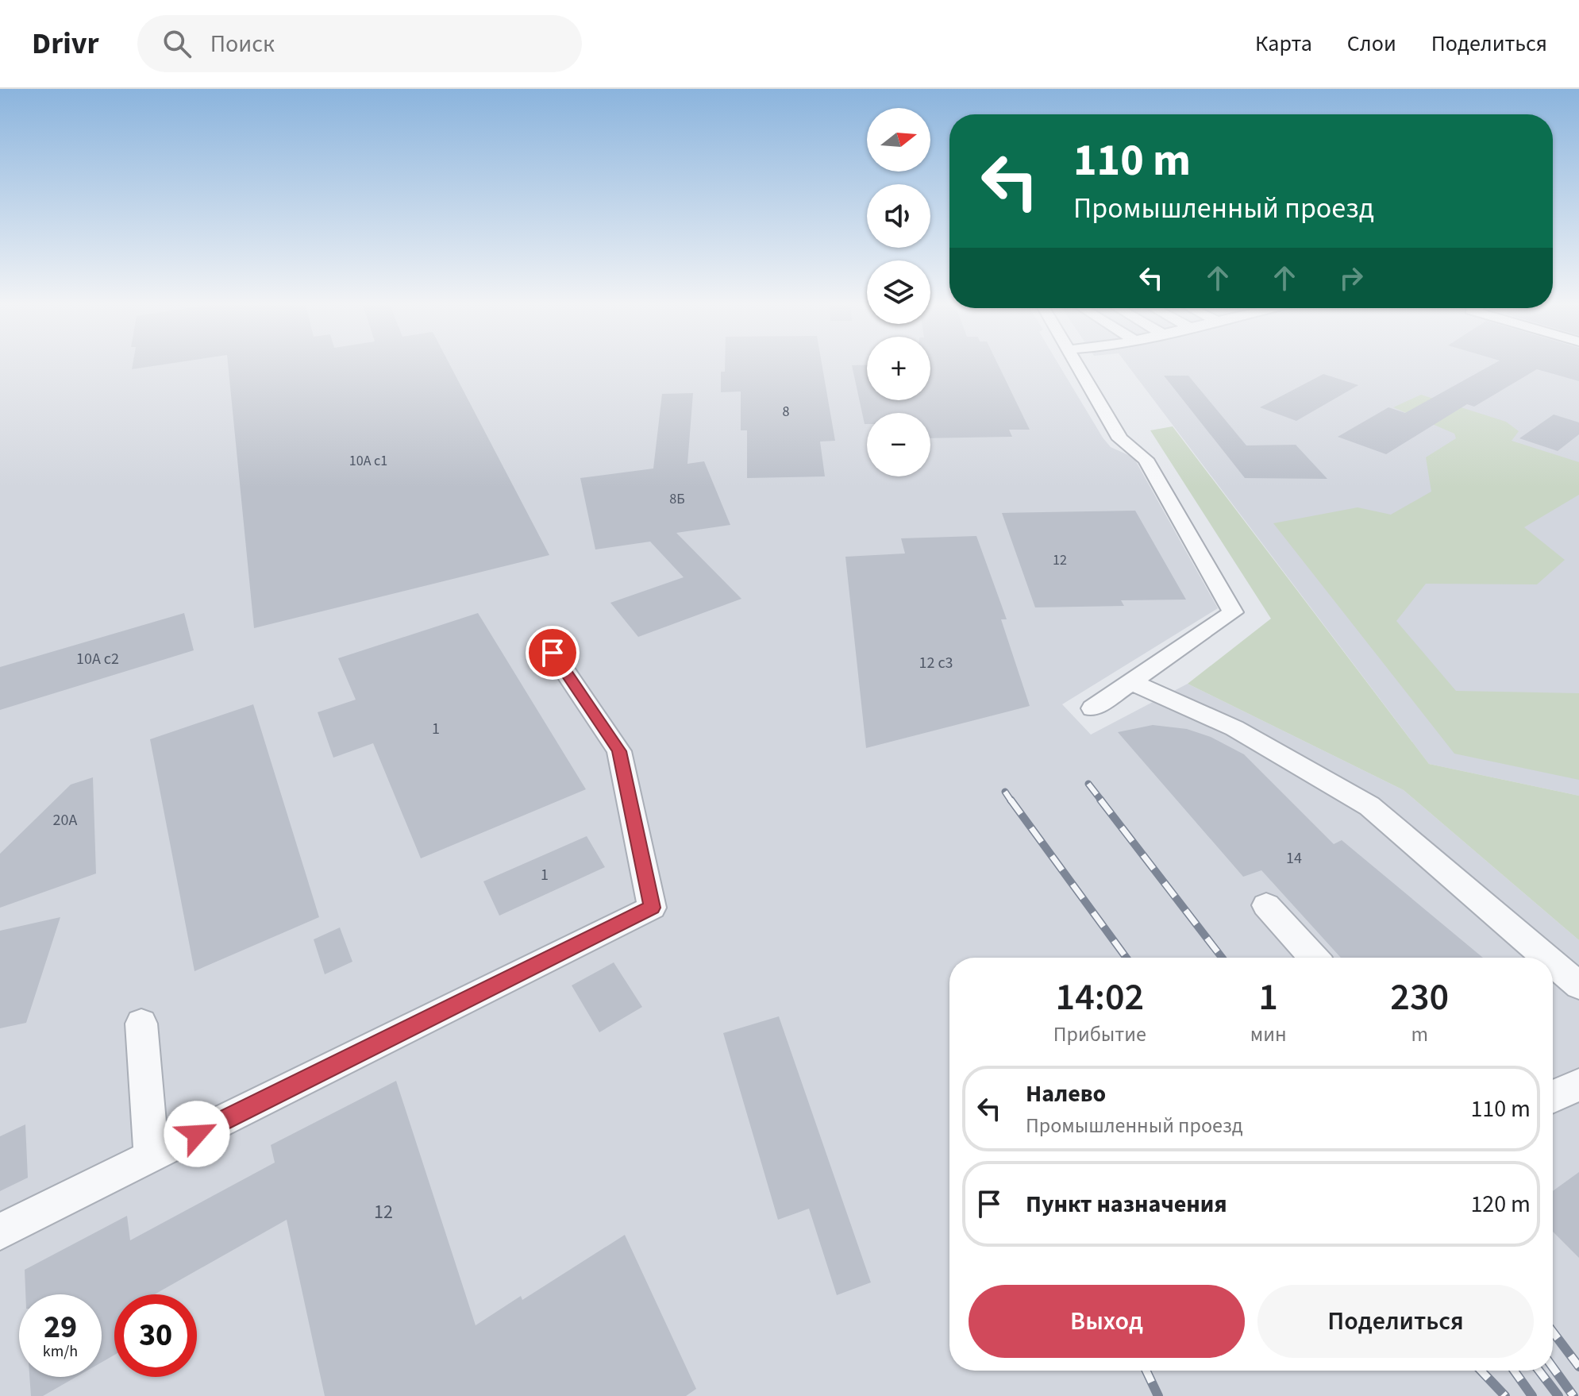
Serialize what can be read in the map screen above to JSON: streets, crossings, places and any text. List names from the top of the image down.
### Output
{
  "house_numbers": [
    "8",
    "10А с1",
    "8Б",
    "12",
    "10А с2",
    "12 с3",
    "1",
    "20А",
    "14",
    "1",
    "12"
  ],
  "north": "right",
  "page": {
    "header": "Drivr",
    "search": "Поиск",
    "nav": ["Карта", "Слои", "Поделиться"],
    "map_buttons": ["+", "−"],
    "turn": ["110 m", "Промышленный проезд"],
    "eta": [
      "14:02",
      "Прибытие",
      "1",
      "мин",
      "230",
      "m"
    ],
    "list": [
      {
        "name": "Налево",
        "note": "Промышленный проезд",
        "value": "110 m"
      },
      {
        "name": "Пункт назначения",
        "value": "120 m"
      }
    ],
    "buttons": ["Выход", "Поделиться"],
    "speed": "29 km/h",
    "limit": "30"
  }
}
